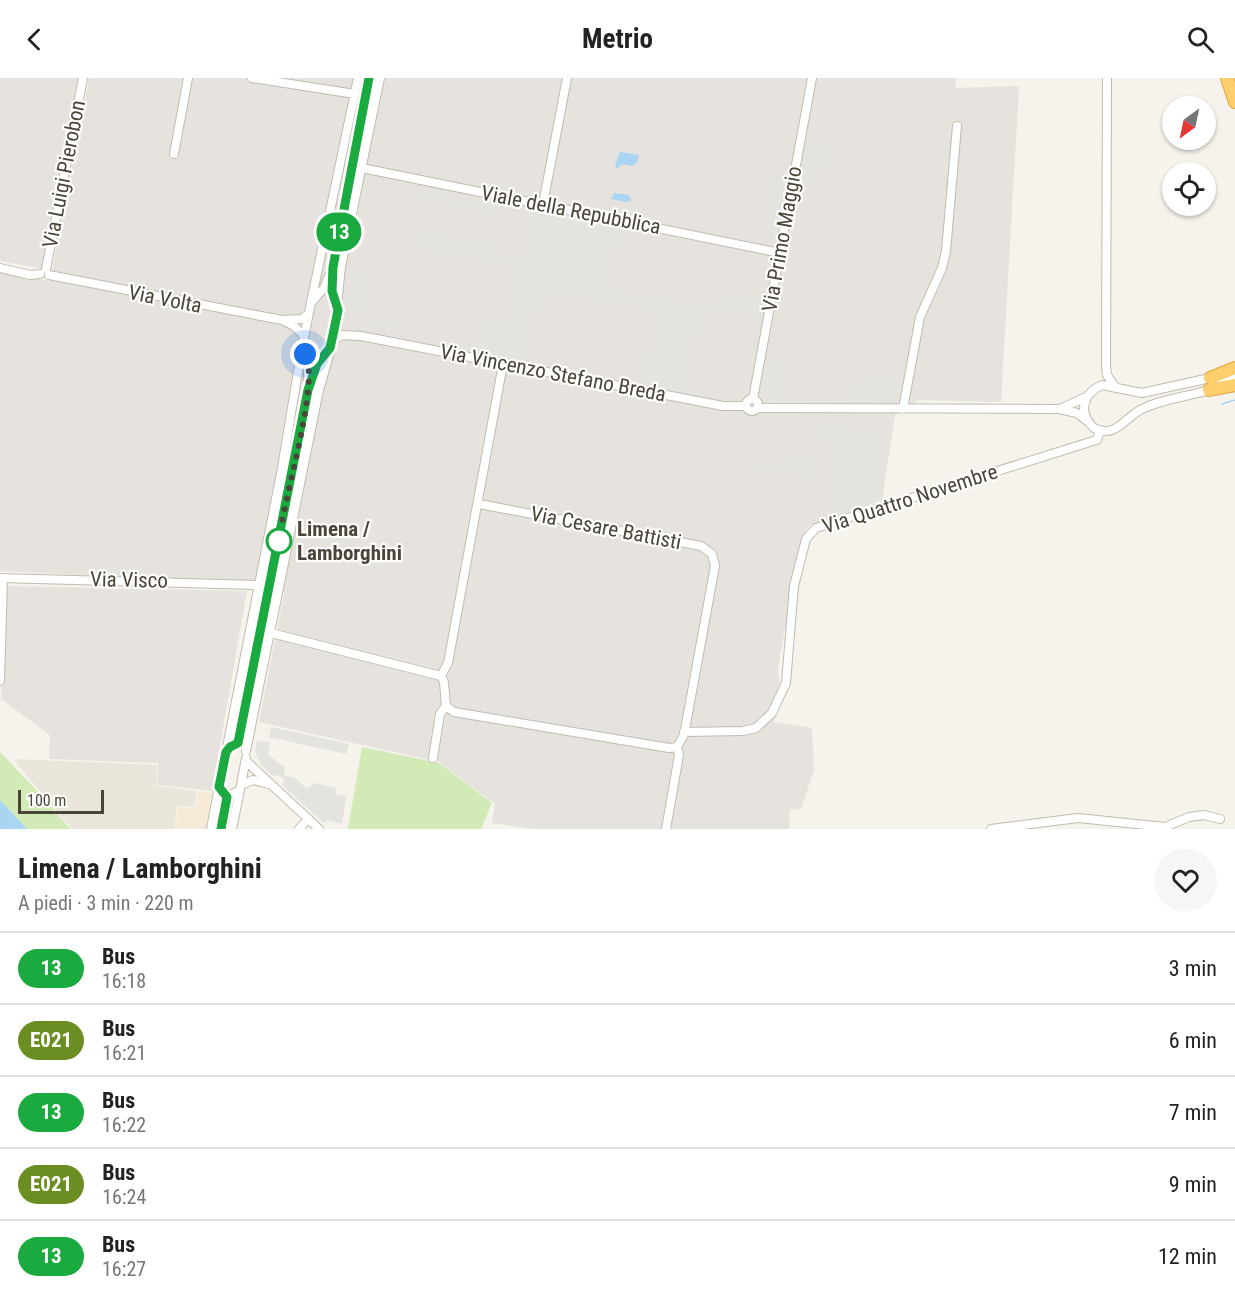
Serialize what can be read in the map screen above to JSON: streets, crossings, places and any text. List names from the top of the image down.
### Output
{
  "streets": {
    "street": [
      "Via Luigi Pierobon",
      "Viale della Repubblica",
      "Via Primo Maggio",
      "Via Volta",
      "Via Vincenzo Stefano Breda",
      "Via Quattro Novembre",
      "Via Cesare Battisti",
      "Via Visco"
    ]
  },
  "crossings": [
    ["Via Luigi Pierobon", "Via Volta"],
    ["Viale della Repubblica", "Via Primo Maggio"],
    ["Via Primo Maggio", "Via Vincenzo Stefano Breda"],
    ["Via Vincenzo Stefano Breda", "Via Quattro Novembre"],
    ["Via Quattro Novembre", "Via Cesare Battisti"]
  ],
  "places": ["Limena / Lamborghini"],
  "lines": ["bus line 13"],
  "scale_bar": "100 m",
  "north": "bottom left",
  "page": {
    "header": "Metrio",
    "on_map": "13",
    "scale": "100 m",
    "heading": ["Limena / Lamborghini", "A piedi · 3 min · 220 m"],
    "list": [
      {
        "mark": "13",
        "name": "Bus",
        "note": "16:18",
        "value": "3 min"
      },
      {
        "mark": "E021",
        "name": "Bus",
        "note": "16:21",
        "value": "6 min"
      },
      {
        "mark": "13",
        "name": "Bus",
        "note": "16:22",
        "value": "7 min"
      },
      {
        "mark": "E021",
        "name": "Bus",
        "note": "16:24",
        "value": "9 min"
      },
      {
        "mark": "13",
        "name": "Bus",
        "note": "16:27",
        "value": "12 min"
      }
    ]
  }
}
